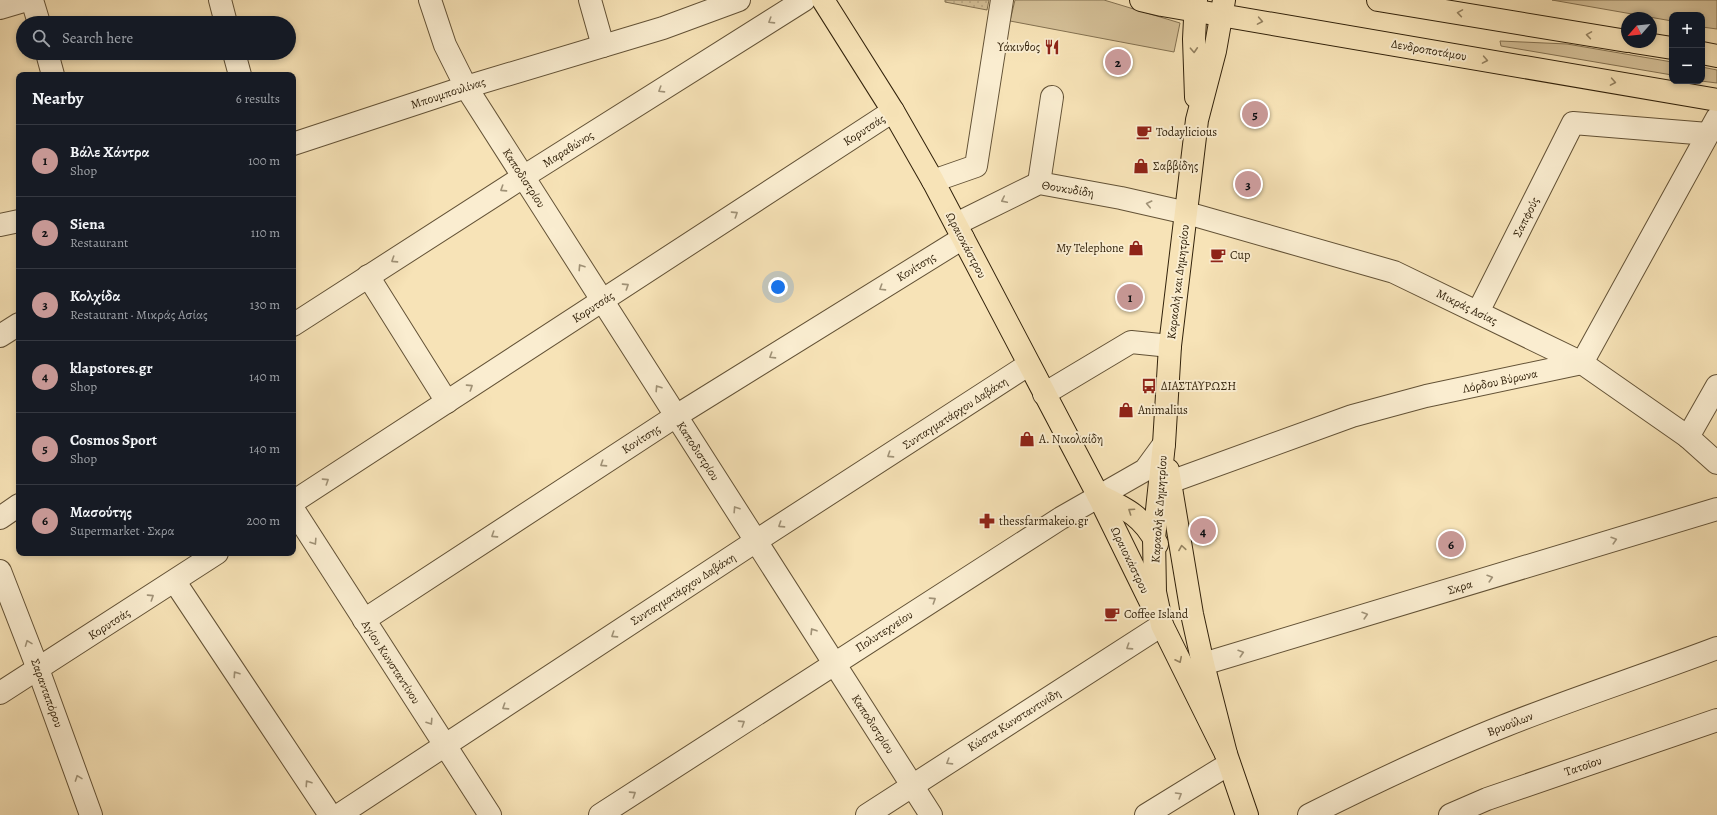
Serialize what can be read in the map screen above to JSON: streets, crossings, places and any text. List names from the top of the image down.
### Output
{
  "streets": {
    "main road": [
      "Δενδροποτάμου",
      "Ωραιοκάστρου",
      "Καραολή και Δημητρίου",
      "Καραολή & Δημητρίου"
    ],
    "street": [
      "Μπουμπουλίνας",
      "Κορυτσάς",
      "Μαραθώνος",
      "Καποδιστρίου",
      "Θουκυδίδη",
      "Σαπφούς",
      "Κονίτσης",
      "Μικράς Ασίας",
      "Λόρδου Βύρωνα",
      "Συνταγματάρχου Δαβάκη",
      "Σκρα",
      "Πολυτεχνείου",
      "Αγίου Κωνσταντίνου",
      "Σαρανταπόρου",
      "Κώστα Κωνσταντινίδη",
      "Βρυούλων",
      "Τατοϊου"
    ]
  },
  "crossings": [
    ["Δενδροποτάμου", "Καραολή και Δημητρίου"],
    ["Μπουμπουλίνας", "Καποδιστρίου"],
    ["Κορυτσάς", "Καποδιστρίου"],
    ["Κορυτσάς", "Ωραιοκάστρου"],
    ["Κορυτσάς", "Σαρανταπόρου"],
    ["Μαραθώνος", "Καποδιστρίου"],
    ["Καποδιστρίου", "Κονίτσης"],
    ["Καποδιστρίου", "Συνταγματάρχου Δαβάκη"],
    ["Καποδιστρίου", "Πολυτεχνείου"],
    ["Καποδιστρίου", "Κώστα Κωνσταντινίδη"],
    ["Θουκυδίδη", "Ωραιοκάστρου"],
    ["Θουκυδίδη", "Κονίτσης"],
    ["Θουκυδίδη", "Καραολή και Δημητρίου"],
    ["Θουκυδίδη", "Μικράς Ασίας"],
    ["Σαπφούς", "Μικράς Ασίας"],
    ["Ωραιοκάστρου", "Κονίτσης"],
    ["Ωραιοκάστρου", "Συνταγματάρχου Δαβάκη"],
    ["Ωραιοκάστρου", "Καραολή & Δημητρίου"],
    ["Ωραιοκάστρου", "Πολυτεχνείου"],
    ["Ωραιοκάστρου", "Κώστα Κωνσταντινίδη"],
    ["Κονίτσης", "Αγίου Κωνσταντίνου"],
    ["Καραολή και Δημητρίου", "Μικράς Ασίας"],
    ["Καραολή και Δημητρίου", "Καραολή & Δημητρίου"],
    ["Καραολή και Δημητρίου", "Πολυτεχνείου"],
    ["Μικράς Ασίας", "Λόρδου Βύρωνα"],
    ["Λόρδου Βύρωνα", "Καραολή & Δημητρίου"],
    ["Συνταγματάρχου Δαβάκη", "Αγίου Κωνσταντίνου"],
    ["Καραολή & Δημητρίου", "Σκρα"],
    ["Καραολή & Δημητρίου", "Πολυτεχνείου"],
    ["Καραολή & Δημητρίου", "Κώστα Κωνσταντινίδη"]
  ],
  "one_way": [
    "Κορυτσάς",
    "Μαραθώνος",
    "Καποδιστρίου",
    "Κονίτσης",
    "Συνταγματάρχου Δαβάκη",
    "Σκρα",
    "Πολυτεχνείου"
  ],
  "places": {
    "restaurant": ["Υάκινθος"],
    "cafe": ["Todaylicious", "Cup", "Coffee Island"],
    "shop": [
      "Σαββίδης",
      "My Telephone",
      "Animalius",
      "Α. Νικολαίδη"
    ],
    "bus stop": ["ΔΙΑΣΤΑΥΡΩΣΗ"],
    "pharmacy": ["thessfarmakeio.gr"]
  },
  "north": "bottom left",
  "page": {
    "map_buttons": ["+", "−"],
    "search": "Search here",
    "pins": [
      "2",
      "5",
      "3",
      "1",
      "4",
      "6"
    ],
    "heading": ["Nearby", "6 results"],
    "list": [
      {
        "mark": "1",
        "name": "Βάλε Χάντρα",
        "note": "Shop",
        "value": "100 m"
      },
      {
        "mark": "2",
        "name": "Siena",
        "note": "Restaurant",
        "value": "110 m"
      },
      {
        "mark": "3",
        "name": "Κολχίδα",
        "note": "Restaurant · Μικράς Ασίας",
        "value": "130 m"
      },
      {
        "mark": "4",
        "name": "klapstores.gr",
        "note": "Shop",
        "value": "140 m"
      },
      {
        "mark": "5",
        "name": "Cosmos Sport",
        "note": "Shop",
        "value": "140 m"
      },
      {
        "mark": "6",
        "name": "Μασούτης",
        "note": "Supermarket · Σκρα",
        "value": "200 m"
      }
    ]
  }
}
